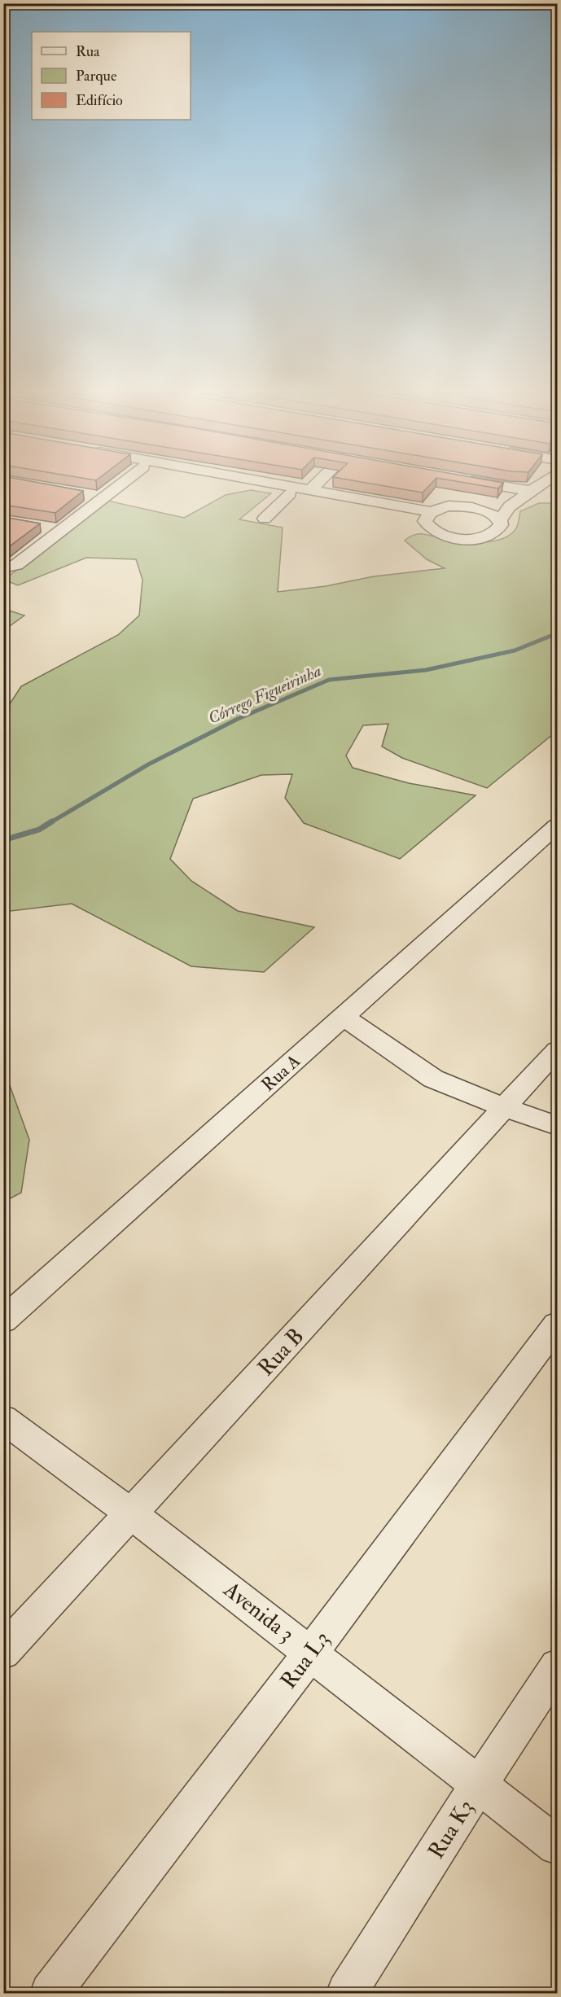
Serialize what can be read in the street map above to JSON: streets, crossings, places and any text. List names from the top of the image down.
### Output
{
  "streets": {
    "street": [
      "Rua A",
      "Rua B",
      "Avenida 3",
      "Rua L3",
      "Rua K3"
    ]
  },
  "crossings": [
    ["Rua B", "Avenida 3"],
    ["Avenida 3", "Rua L3"],
    ["Avenida 3", "Rua K3"]
  ],
  "water": ["Córrego Figueirinha"],
  "legend": ["Rua", "Parque", "Edifício"]
}
